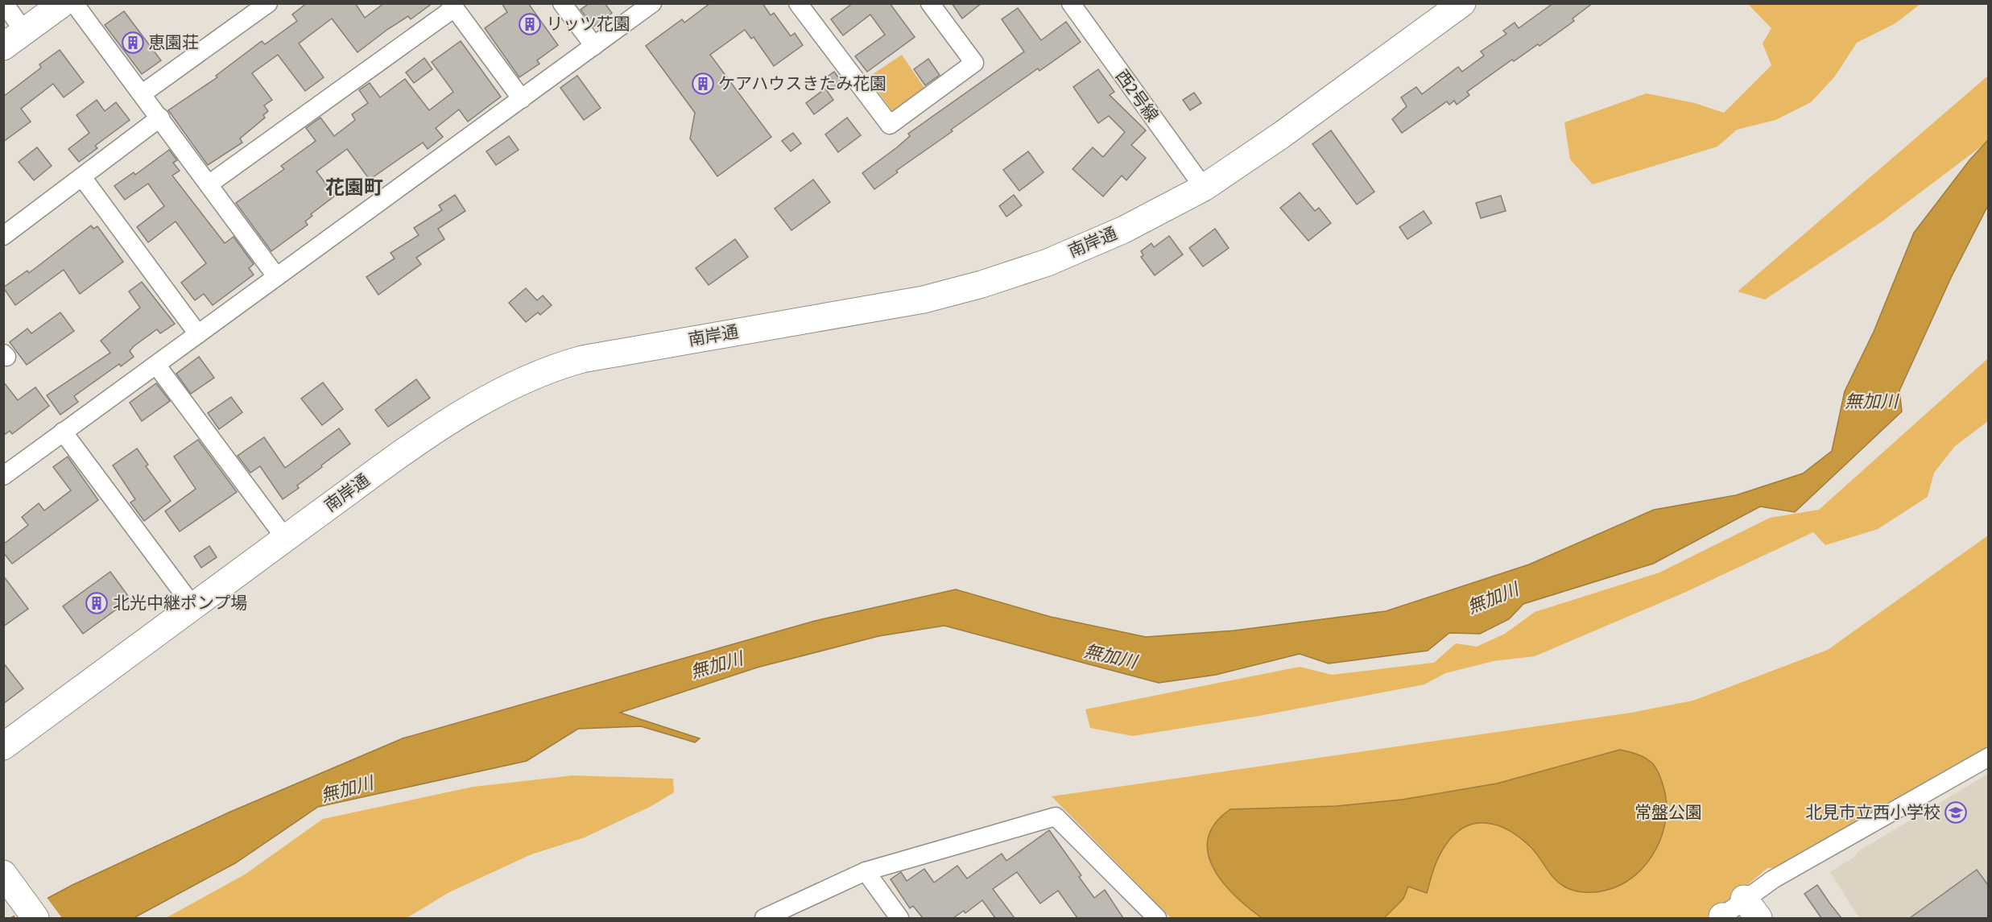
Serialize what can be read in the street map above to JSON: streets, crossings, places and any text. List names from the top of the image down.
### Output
{
  "streets": {
    "main road": ["南岸通"],
    "street": ["西2号線"]
  },
  "crossings": [
    ["西2号線", "南岸通"]
  ],
  "districts": ["花園町"],
  "water": ["無加川"],
  "parks": ["常盤公園"],
  "places": {
    "building": [
      "リッツ花園",
      "恵園荘",
      "ケアハウスきたみ花園",
      "北光中継ポンプ場"
    ],
    "school or university": ["北見市立西小学校"]
  }
}
